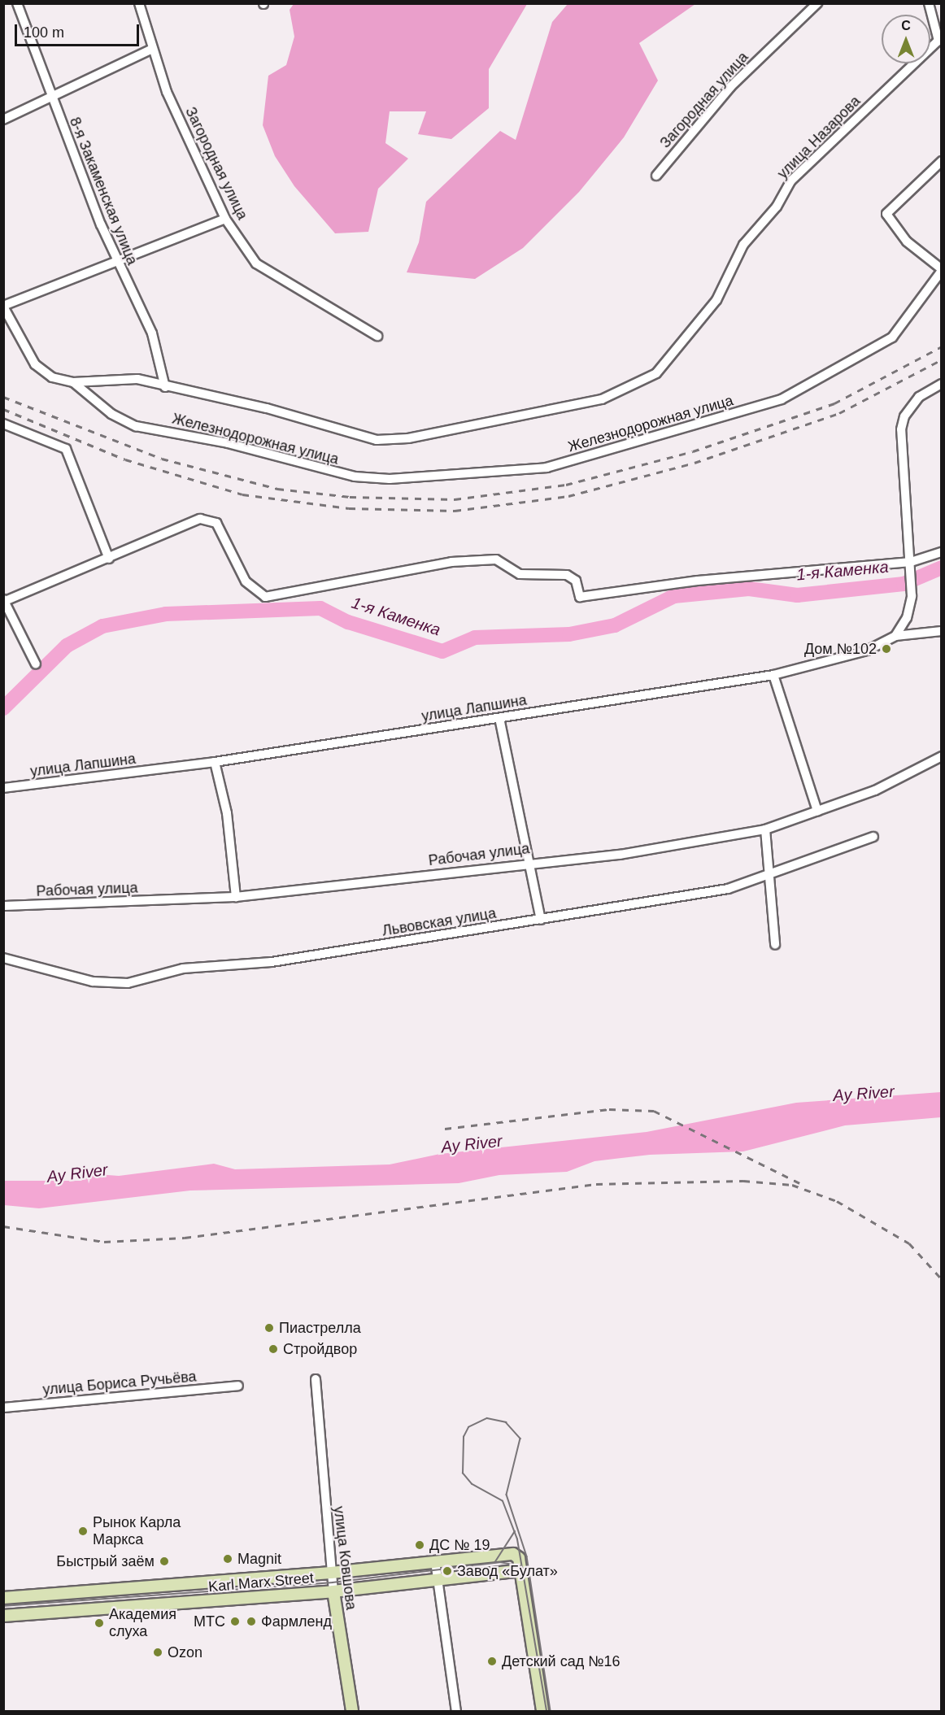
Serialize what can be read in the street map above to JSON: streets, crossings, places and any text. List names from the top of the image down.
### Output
{
  "streets": {
    "main road": ["улица Ковшова", "Karl Marx Street"],
    "street": [
      "Загородная улица",
      "улица Назарова",
      "8-я Закаменская улица",
      "Железнодорожная улица",
      "улица Лапшина",
      "Рабочая улица",
      "Львовская улица",
      "улица Бориса Ручьёва"
    ]
  },
  "crossings": [
    ["улица Назарова", "Железнодорожная улица"],
    ["8-я Закаменская улица", "Железнодорожная улица"],
    ["улица Ковшова", "Karl Marx Street"]
  ],
  "water": ["1-я Каменка", "Ay River"],
  "places": [
    "Дом №102",
    "Пиастрелла",
    "Стройдвор",
    "Рынок Карла Маркса",
    "ДС № 19",
    "Magnit",
    "Быстрый заём",
    "Завод «Булат»",
    "МТС",
    "Фармленд",
    "Академия слуха",
    "Ozon",
    "Детский сад №16"
  ],
  "scale_bar": "100 m",
  "north": "top"
}
